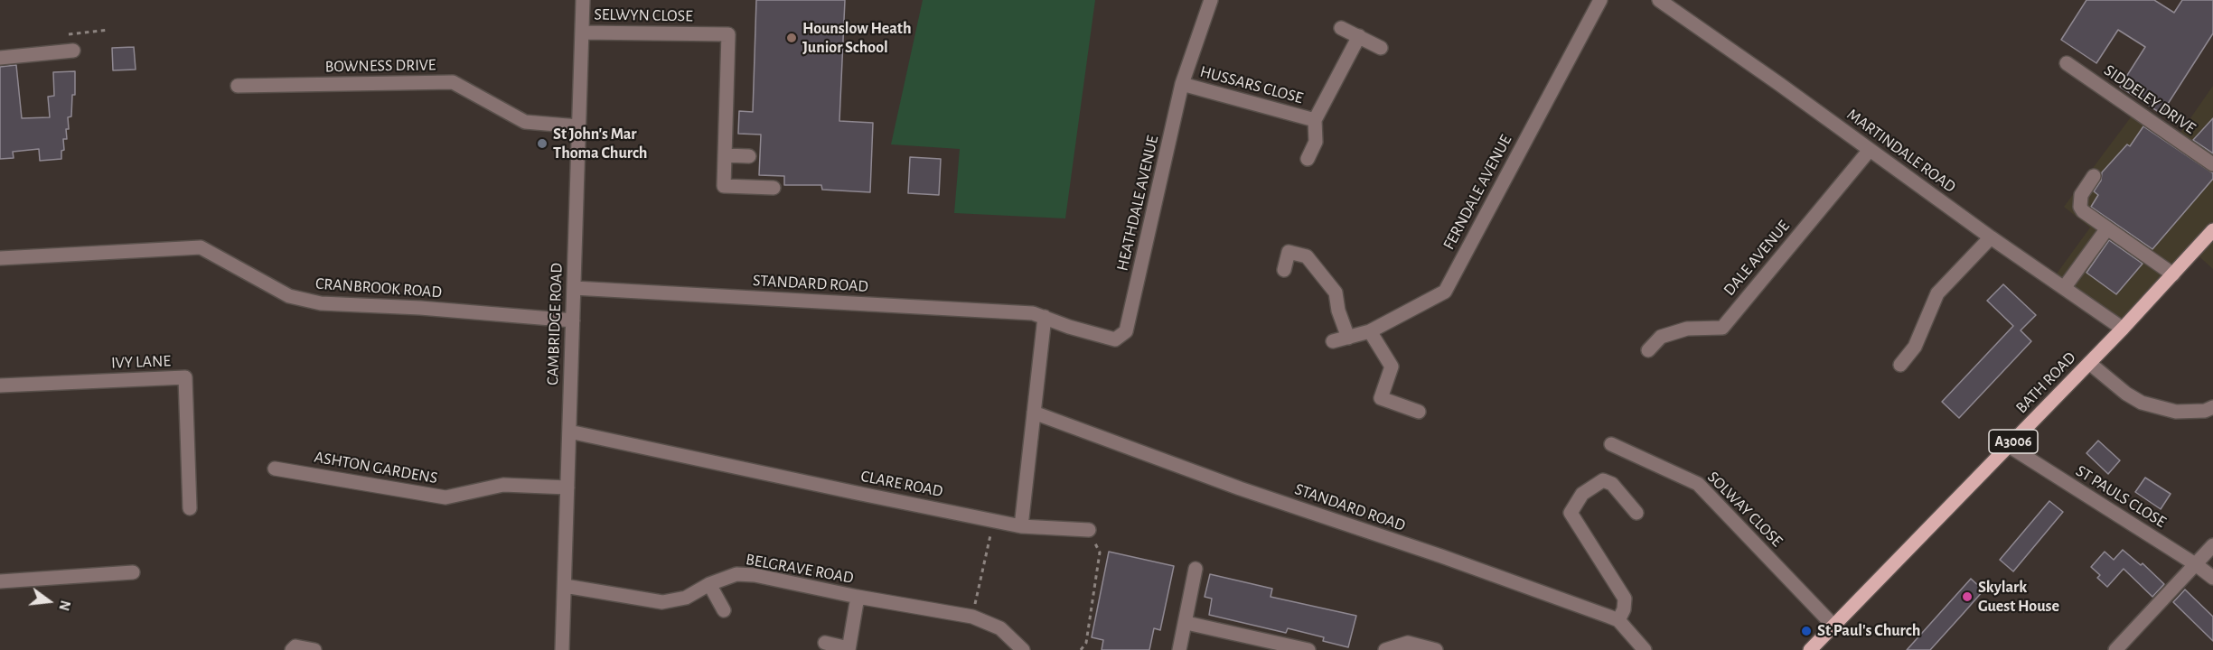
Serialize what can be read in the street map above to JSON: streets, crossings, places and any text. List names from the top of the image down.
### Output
{
  "streets": {
    "main road": ["BATH ROAD", "A3006"],
    "street": [
      "SELWYN CLOSE",
      "BOWNESS DRIVE",
      "HUSSARS CLOSE",
      "SIDDELEY DRIVE",
      "MARTINDALE ROAD",
      "FERNDALE AVENUE",
      "HEATHDALE AVENUE",
      "DALE AVENUE",
      "STANDARD ROAD",
      "CRANBROOK ROAD",
      "CAMBRIDGE ROAD",
      "IVY LANE",
      "ASHTON GARDENS",
      "CLARE ROAD",
      "ST PAULS CLOSE",
      "SOLWAY CLOSE",
      "BELGRAVE ROAD"
    ]
  },
  "crossings": [
    ["SELWYN CLOSE", "CAMBRIDGE ROAD"],
    ["BOWNESS DRIVE", "CAMBRIDGE ROAD"],
    ["HUSSARS CLOSE", "HEATHDALE AVENUE"],
    ["MARTINDALE ROAD", "DALE AVENUE"],
    ["MARTINDALE ROAD", "BATH ROAD"],
    ["HEATHDALE AVENUE", "STANDARD ROAD"],
    ["STANDARD ROAD", "CAMBRIDGE ROAD"],
    ["CRANBROOK ROAD", "CAMBRIDGE ROAD"],
    ["CAMBRIDGE ROAD", "ASHTON GARDENS"],
    ["CAMBRIDGE ROAD", "CLARE ROAD"],
    ["CAMBRIDGE ROAD", "BELGRAVE ROAD"],
    ["BATH ROAD", "ST PAULS CLOSE"],
    ["BATH ROAD", "SOLWAY CLOSE"]
  ],
  "places": [
    "Hounslow Heath Junior School",
    "St John's Mar Thoma Church",
    "Skylark Guest House",
    "St Paul's Church"
  ],
  "north": "right"
}
